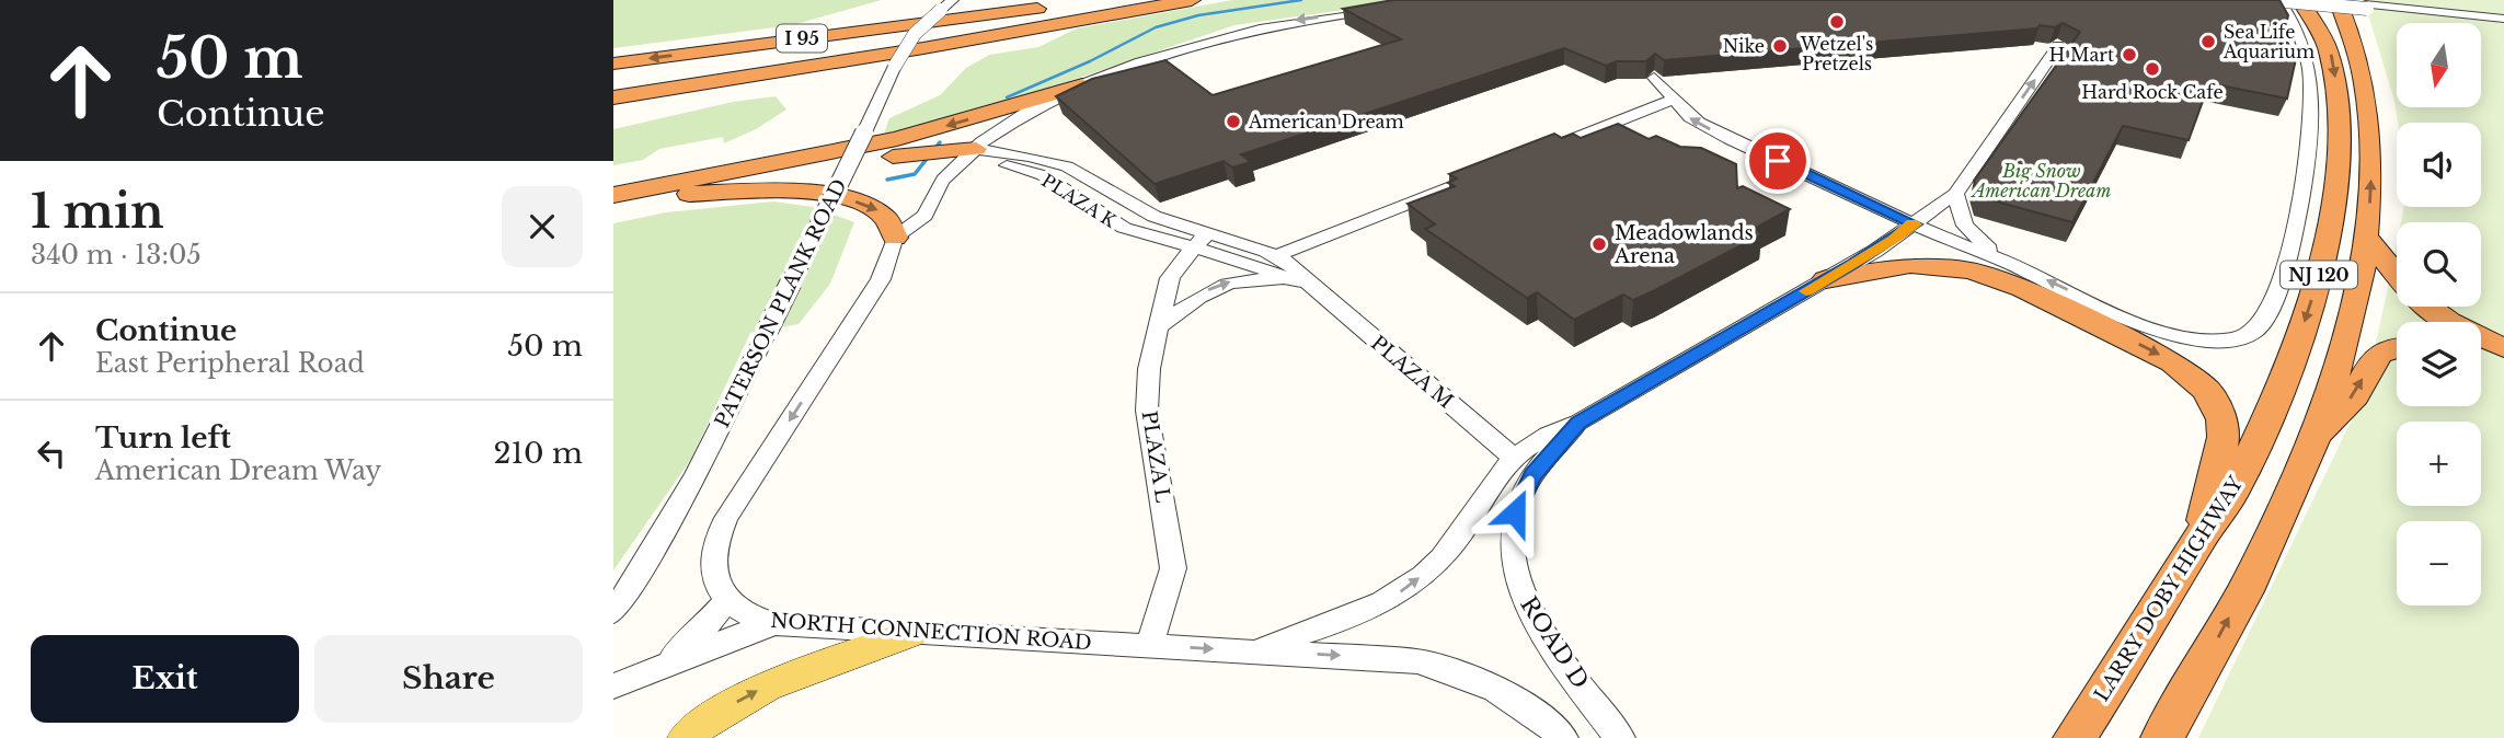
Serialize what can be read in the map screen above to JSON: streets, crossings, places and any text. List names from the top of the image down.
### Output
{
  "streets": {
    "highway": ["I 95", "NJ 120", "LARRY DOBY HIGHWAY"],
    "street": [
      "PLAZA K",
      "PATERSON PLANK ROAD",
      "PLAZA M",
      "PLAZA L",
      "NORTH CONNECTION ROAD",
      "ROAD D"
    ]
  },
  "crossings": [
    ["PLAZA K", "PLAZA M"],
    ["PLAZA K", "PLAZA L"],
    ["PLAZA M", "PLAZA L"],
    ["PLAZA L", "NORTH CONNECTION ROAD"]
  ],
  "parks": ["Big Snow American Dream"],
  "places": [
    "Wetzel's Pretzels",
    "Sea Life Aquarium",
    "Nike",
    "H Mart",
    "Hard Rock Cafe",
    "American Dream",
    "Meadowlands Arena"
  ],
  "north": "bottom",
  "page": {
    "turn": ["50 m", "Continue"],
    "map_buttons": ["+", "−"],
    "heading": ["1 min", "340 m · 13:05"],
    "list": [
      {
        "name": "Continue",
        "note": "East Peripheral Road",
        "value": "50 m"
      },
      {
        "name": "Turn left",
        "note": "American Dream Way",
        "value": "210 m"
      }
    ],
    "buttons": ["Exit", "Share"]
  }
}
